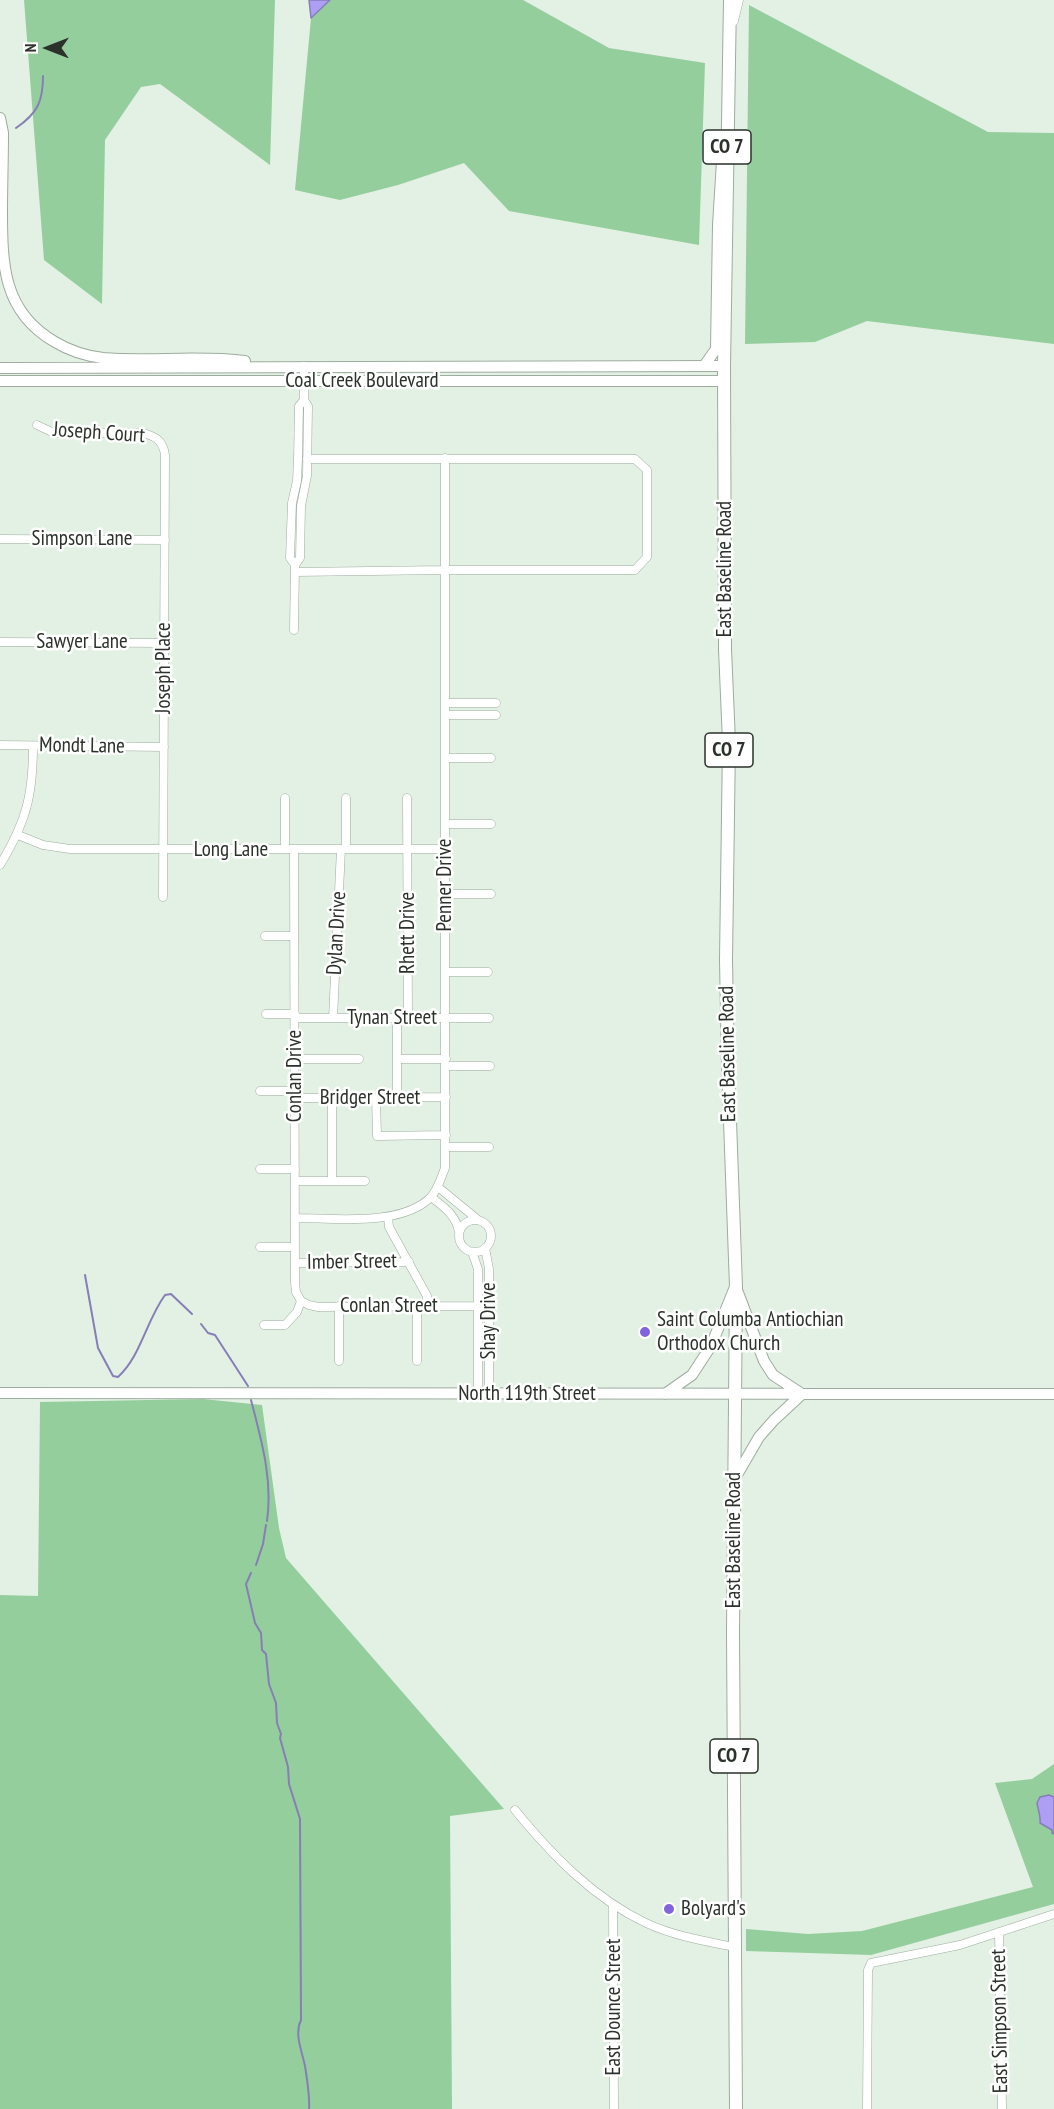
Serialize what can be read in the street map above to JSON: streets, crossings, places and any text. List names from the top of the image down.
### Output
{
  "streets": {
    "main road": [
      "CO 7",
      "Coal Creek Boulevard",
      "East Baseline Road",
      "North 119th Street"
    ],
    "street": [
      "Joseph Court",
      "Simpson Lane",
      "Sawyer Lane",
      "Joseph Place",
      "Mondt Lane",
      "Long Lane",
      "Penner Drive",
      "Dylan Drive",
      "Rhett Drive",
      "Tynan Street",
      "Conlan Drive",
      "Bridger Street",
      "Imber Street",
      "Conlan Street",
      "Shay Drive",
      "East Dounce Street",
      "East Simpson Street"
    ]
  },
  "crossings": [
    ["Coal Creek Boulevard", "East Baseline Road"],
    ["Joseph Court", "Joseph Place"],
    ["Simpson Lane", "Joseph Place"],
    ["East Baseline Road", "North 119th Street"],
    ["Sawyer Lane", "Joseph Place"],
    ["Joseph Place", "Mondt Lane"],
    ["Joseph Place", "Long Lane"],
    ["Long Lane", "Penner Drive"],
    ["Long Lane", "Dylan Drive"],
    ["Long Lane", "Rhett Drive"],
    ["Long Lane", "Conlan Drive"],
    ["Penner Drive", "Tynan Street"],
    ["Penner Drive", "Bridger Street"],
    ["Penner Drive", "Shay Drive"],
    ["Dylan Drive", "Tynan Street"],
    ["Rhett Drive", "Tynan Street"],
    ["Tynan Street", "Conlan Drive"],
    ["Conlan Drive", "Bridger Street"],
    ["Conlan Drive", "Imber Street"],
    ["Conlan Drive", "Conlan Street"],
    ["Conlan Street", "Shay Drive"],
    ["Shay Drive", "North 119th Street"]
  ],
  "places": ["Saint Columba Antiochian Orthodox Church", "Bolyard's"],
  "north": "left"
}
